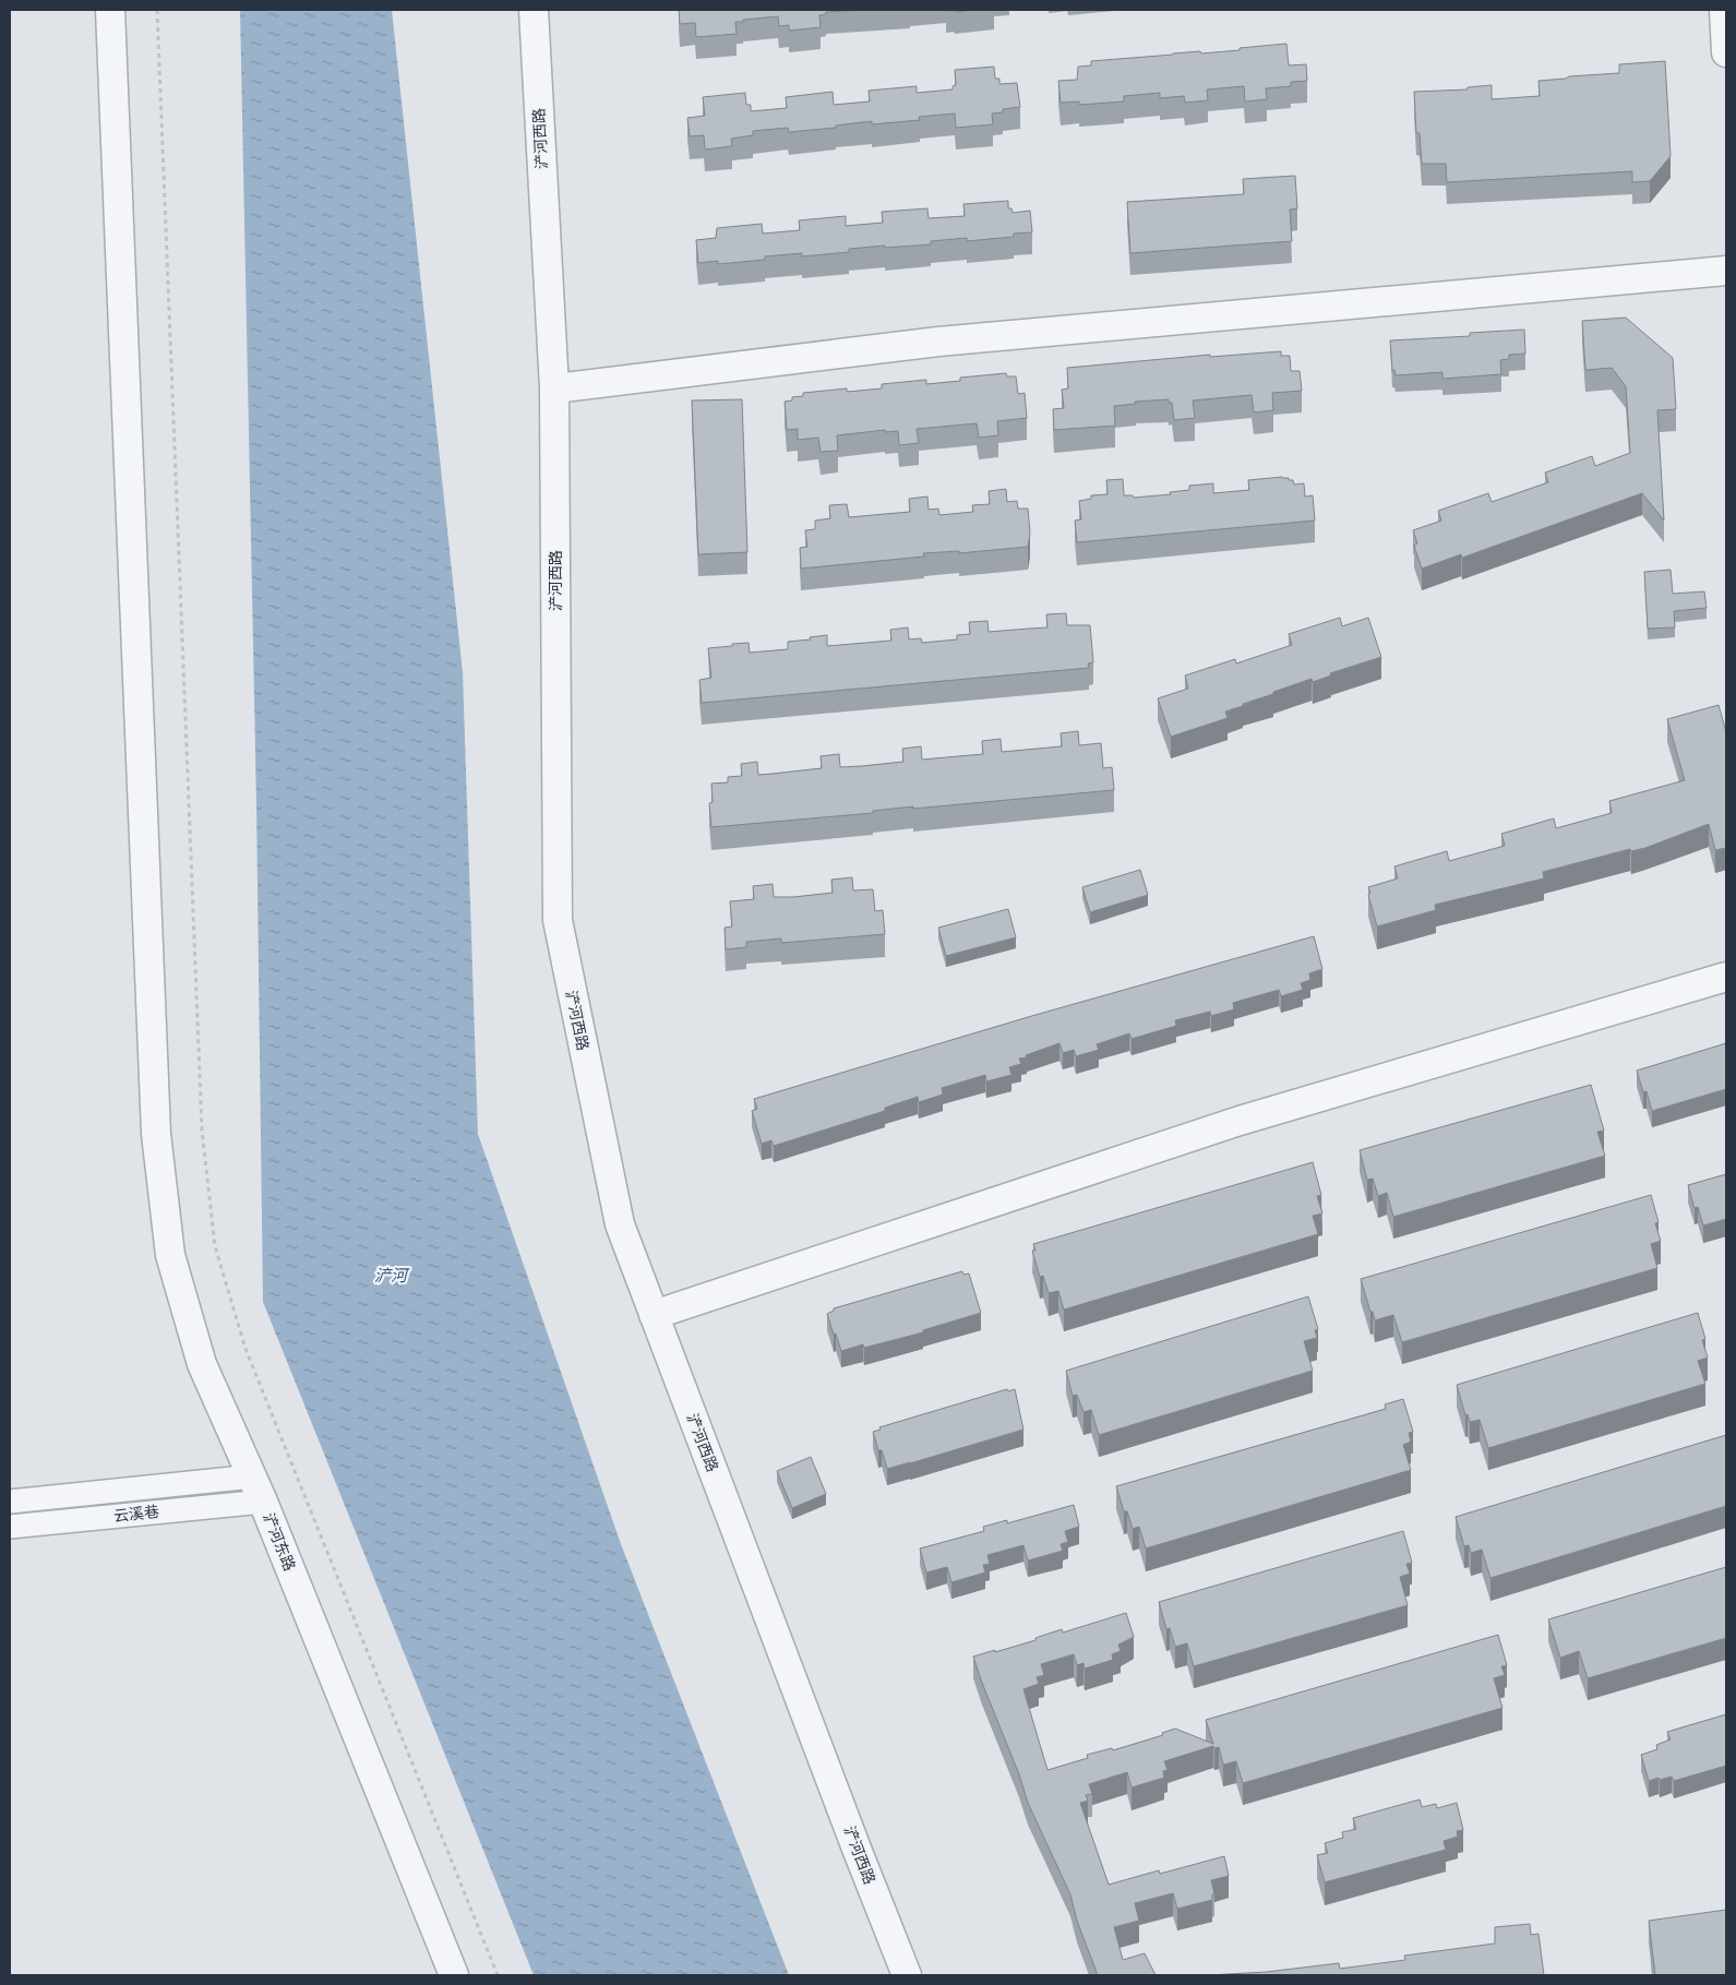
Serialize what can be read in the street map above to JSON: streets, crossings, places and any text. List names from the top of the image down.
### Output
{
  "streets": {
    "street": ["浐河西路", "云溪巷", "浐河东路"]
  },
  "crossings": [
    ["云溪巷", "浐河东路"]
  ],
  "water": ["浐河"]
}
